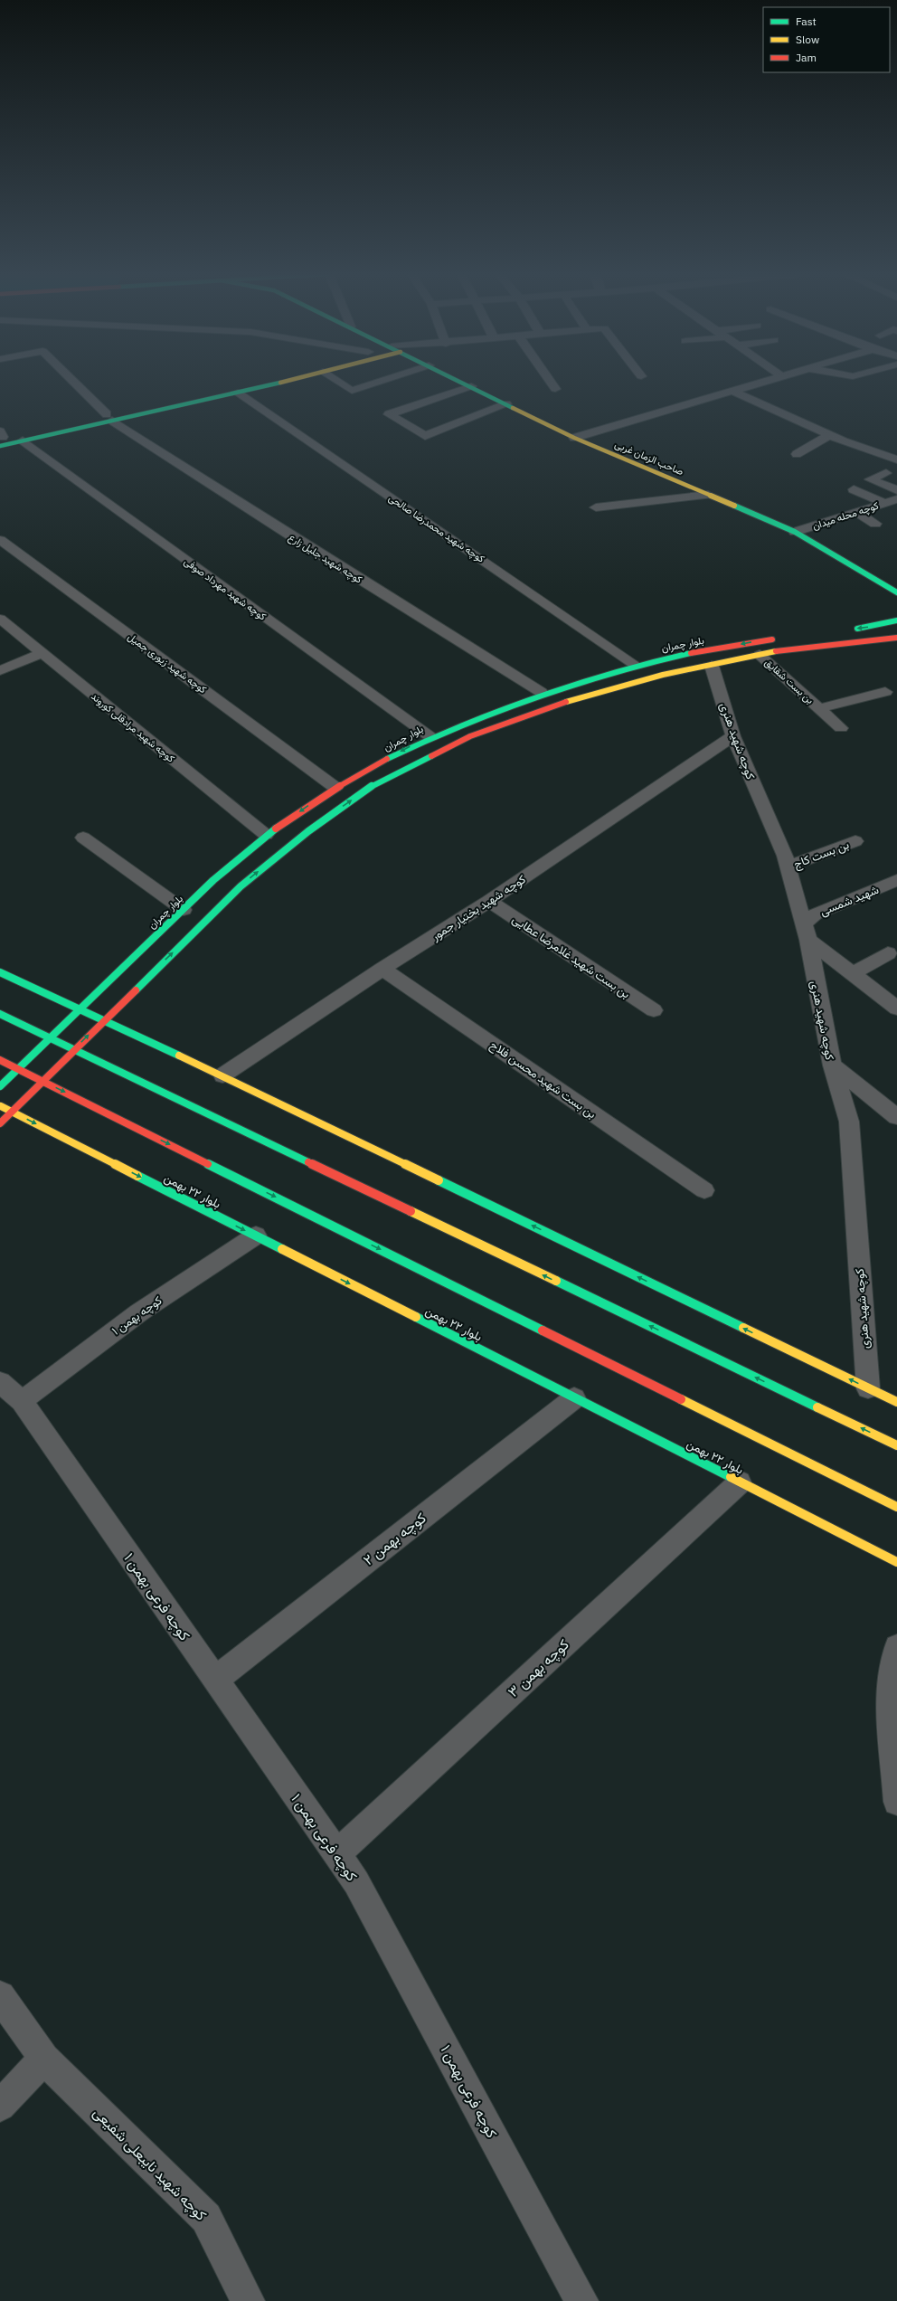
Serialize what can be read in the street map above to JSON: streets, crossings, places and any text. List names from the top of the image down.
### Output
{
  "streets": {
    "main road": ["صاحب الزمان غربی", "بلوار چمران", "بلوار ۲۲ بهمن"],
    "street": [
      "کوچه محله میدان",
      "کوچه شهید محمدرضا صالحی",
      "کوچه شهید جلیل زارع",
      "کوچه شهید مهرداد صوفی",
      "کوچه شهید زیوری جمیل",
      "بن بست شقایق",
      "کوچه شهید مرادقلی کوروند",
      "کوچه شهید هنری",
      "بن بست کاج",
      "شهید شمسی",
      "کوچه شهید بختیار جمور",
      "بن بست شهید غلامرضا عطایی",
      "بن بست شهید محسن فلاح",
      "کوچه بهمن ۱",
      "کوچه بهمن ۲",
      "کوچه فرعی بهمن ۱",
      "کوچه بهمن ۳",
      "کوچه شهید نایبعلی شفیعی"
    ]
  },
  "crossings": [
    ["صاحب الزمان غربی", "کوچه محله میدان"],
    ["کوچه شهید محمدرضا صالحی", "بلوار چمران"],
    ["کوچه شهید جلیل زارع", "بلوار چمران"],
    ["کوچه شهید مهرداد صوفی", "بلوار چمران"],
    ["بلوار چمران", "کوچه شهید زیوری جمیل"],
    ["بلوار چمران", "کوچه شهید مرادقلی کوروند"],
    ["کوچه شهید هنری", "بن بست کاج"],
    ["کوچه شهید هنری", "شهید شمسی"],
    ["کوچه شهید هنری", "کوچه شهید بختیار جمور"],
    ["کوچه شهید بختیار جمور", "بن بست شهید غلامرضا عطایی"],
    ["کوچه شهید بختیار جمور", "بن بست شهید محسن فلاح"],
    ["بلوار ۲۲ بهمن", "کوچه بهمن ۱"],
    ["بلوار ۲۲ بهمن", "کوچه بهمن ۲"],
    ["بلوار ۲۲ بهمن", "کوچه بهمن ۳"],
    ["کوچه بهمن ۱", "کوچه فرعی بهمن ۱"],
    ["کوچه بهمن ۲", "کوچه فرعی بهمن ۱"],
    ["کوچه فرعی بهمن ۱", "کوچه بهمن ۳"]
  ],
  "legend": ["Fast", "Slow", "Jam"]
}
